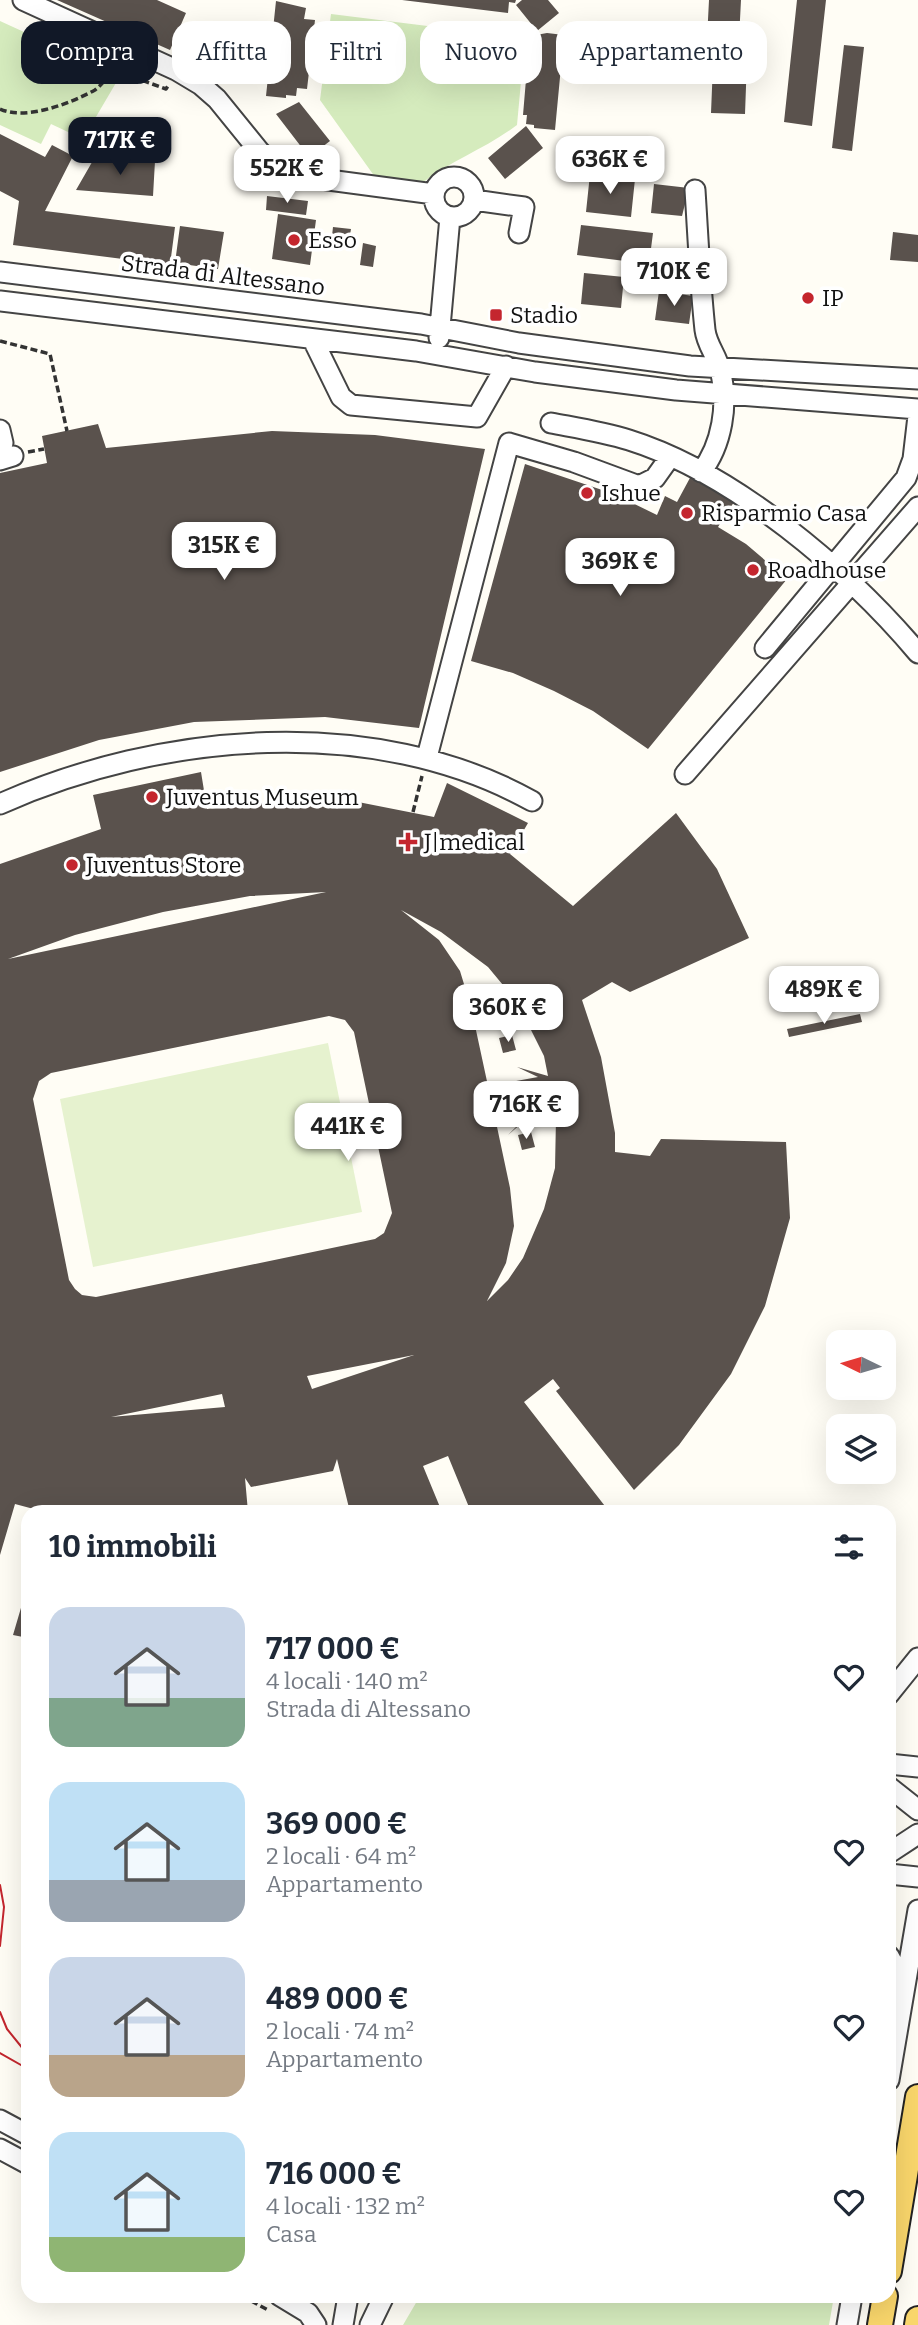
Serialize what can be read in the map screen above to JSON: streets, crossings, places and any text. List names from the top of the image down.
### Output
{
  "streets": {
    "street": ["Strada di Altessano"]
  },
  "places": {
    "other": [
      "Esso",
      "IP",
      "Ishue",
      "Risparmio Casa",
      "Roadhouse",
      "Juventus Museum",
      "Juventus Store"
    ],
    "transit": ["Stadio"],
    "health": ["J|medical"]
  },
  "north": "left",
  "page": {
    "chip": [
      "Compra",
      "Affitta",
      "Filtri",
      "Nuovo",
      "Appartamento"
    ],
    "price": [
      "717K €",
      "636K €",
      "552K €",
      "710K €",
      "315K €",
      "369K €",
      "489K €",
      "360K €",
      "716K €",
      "441K €"
    ],
    "heading": "10 immobili",
    "list": [
      {
        "name": "717 000 €",
        "note": "4 locali · 140 m² · Strada di Altessano"
      },
      {
        "name": "369 000 €",
        "note": "2 locali · 64 m² · Appartamento"
      },
      {
        "name": "489 000 €",
        "note": "2 locali · 74 m² · Appartamento"
      },
      {
        "name": "716 000 €",
        "note": "4 locali · 132 m² · Casa"
      }
    ]
  }
}
